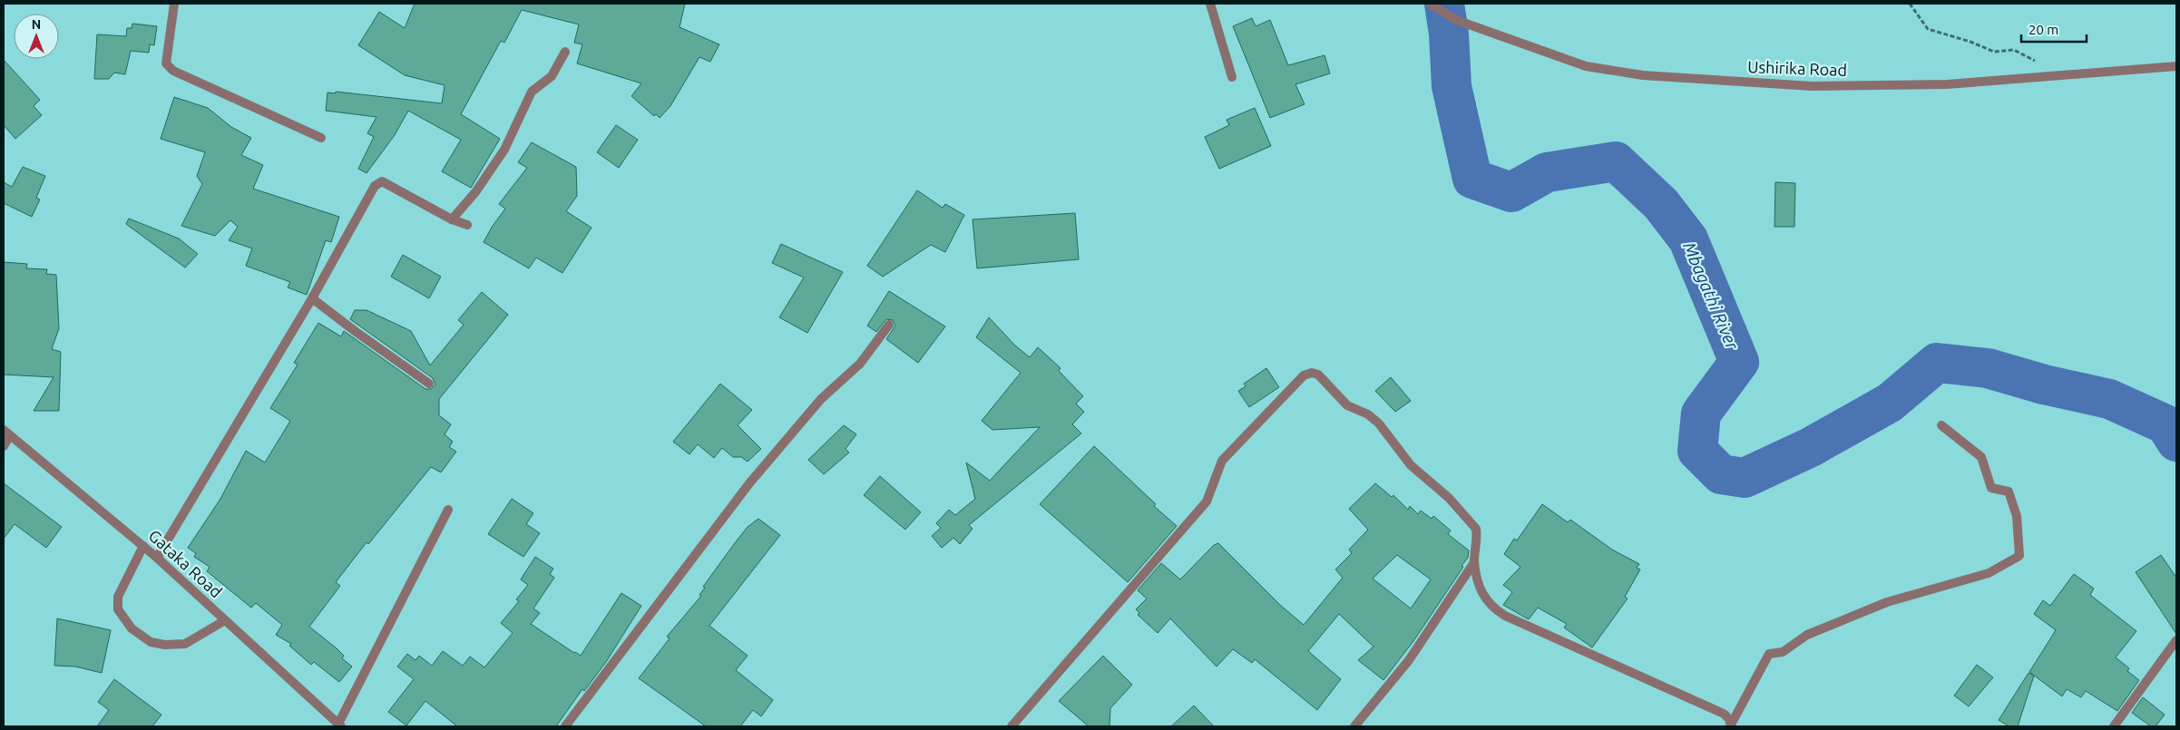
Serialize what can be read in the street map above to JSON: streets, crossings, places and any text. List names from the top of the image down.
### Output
{
  "streets": {
    "street": ["Ushirika Road", "Gataka Road"]
  },
  "water": ["Mbagathi River"],
  "scale_bar": "20 m",
  "north": "top"
}
